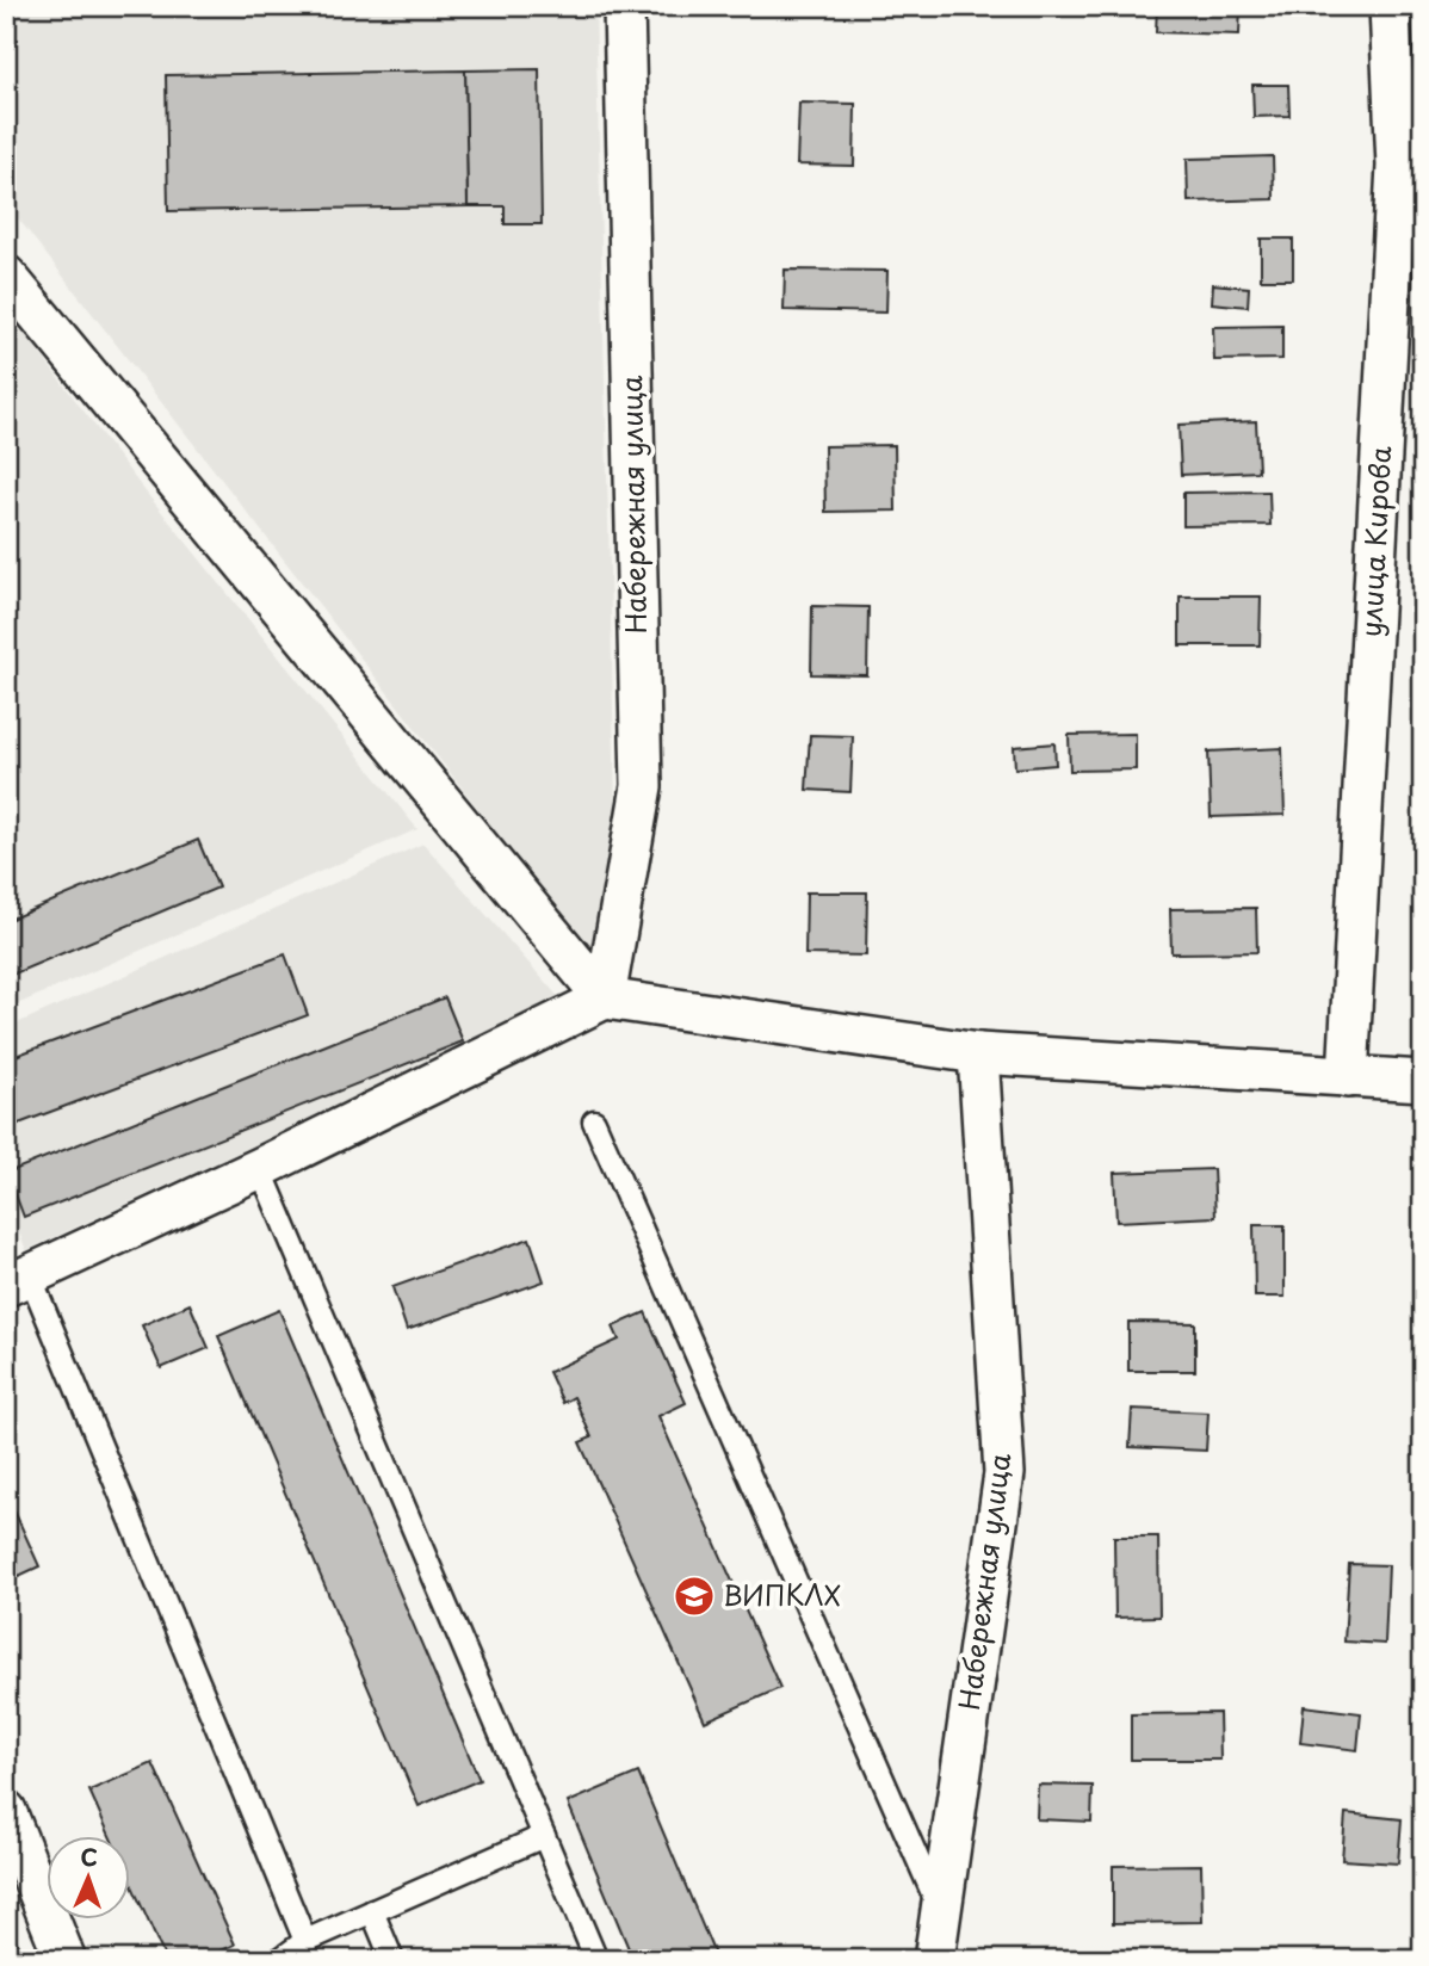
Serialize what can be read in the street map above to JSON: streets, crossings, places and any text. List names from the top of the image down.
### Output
{
  "streets": {
    "street": ["Набережная улица", "улица Кирова"]
  },
  "places": {
    "school or university": ["ВИПКЛХ"]
  },
  "north": "top"
}
